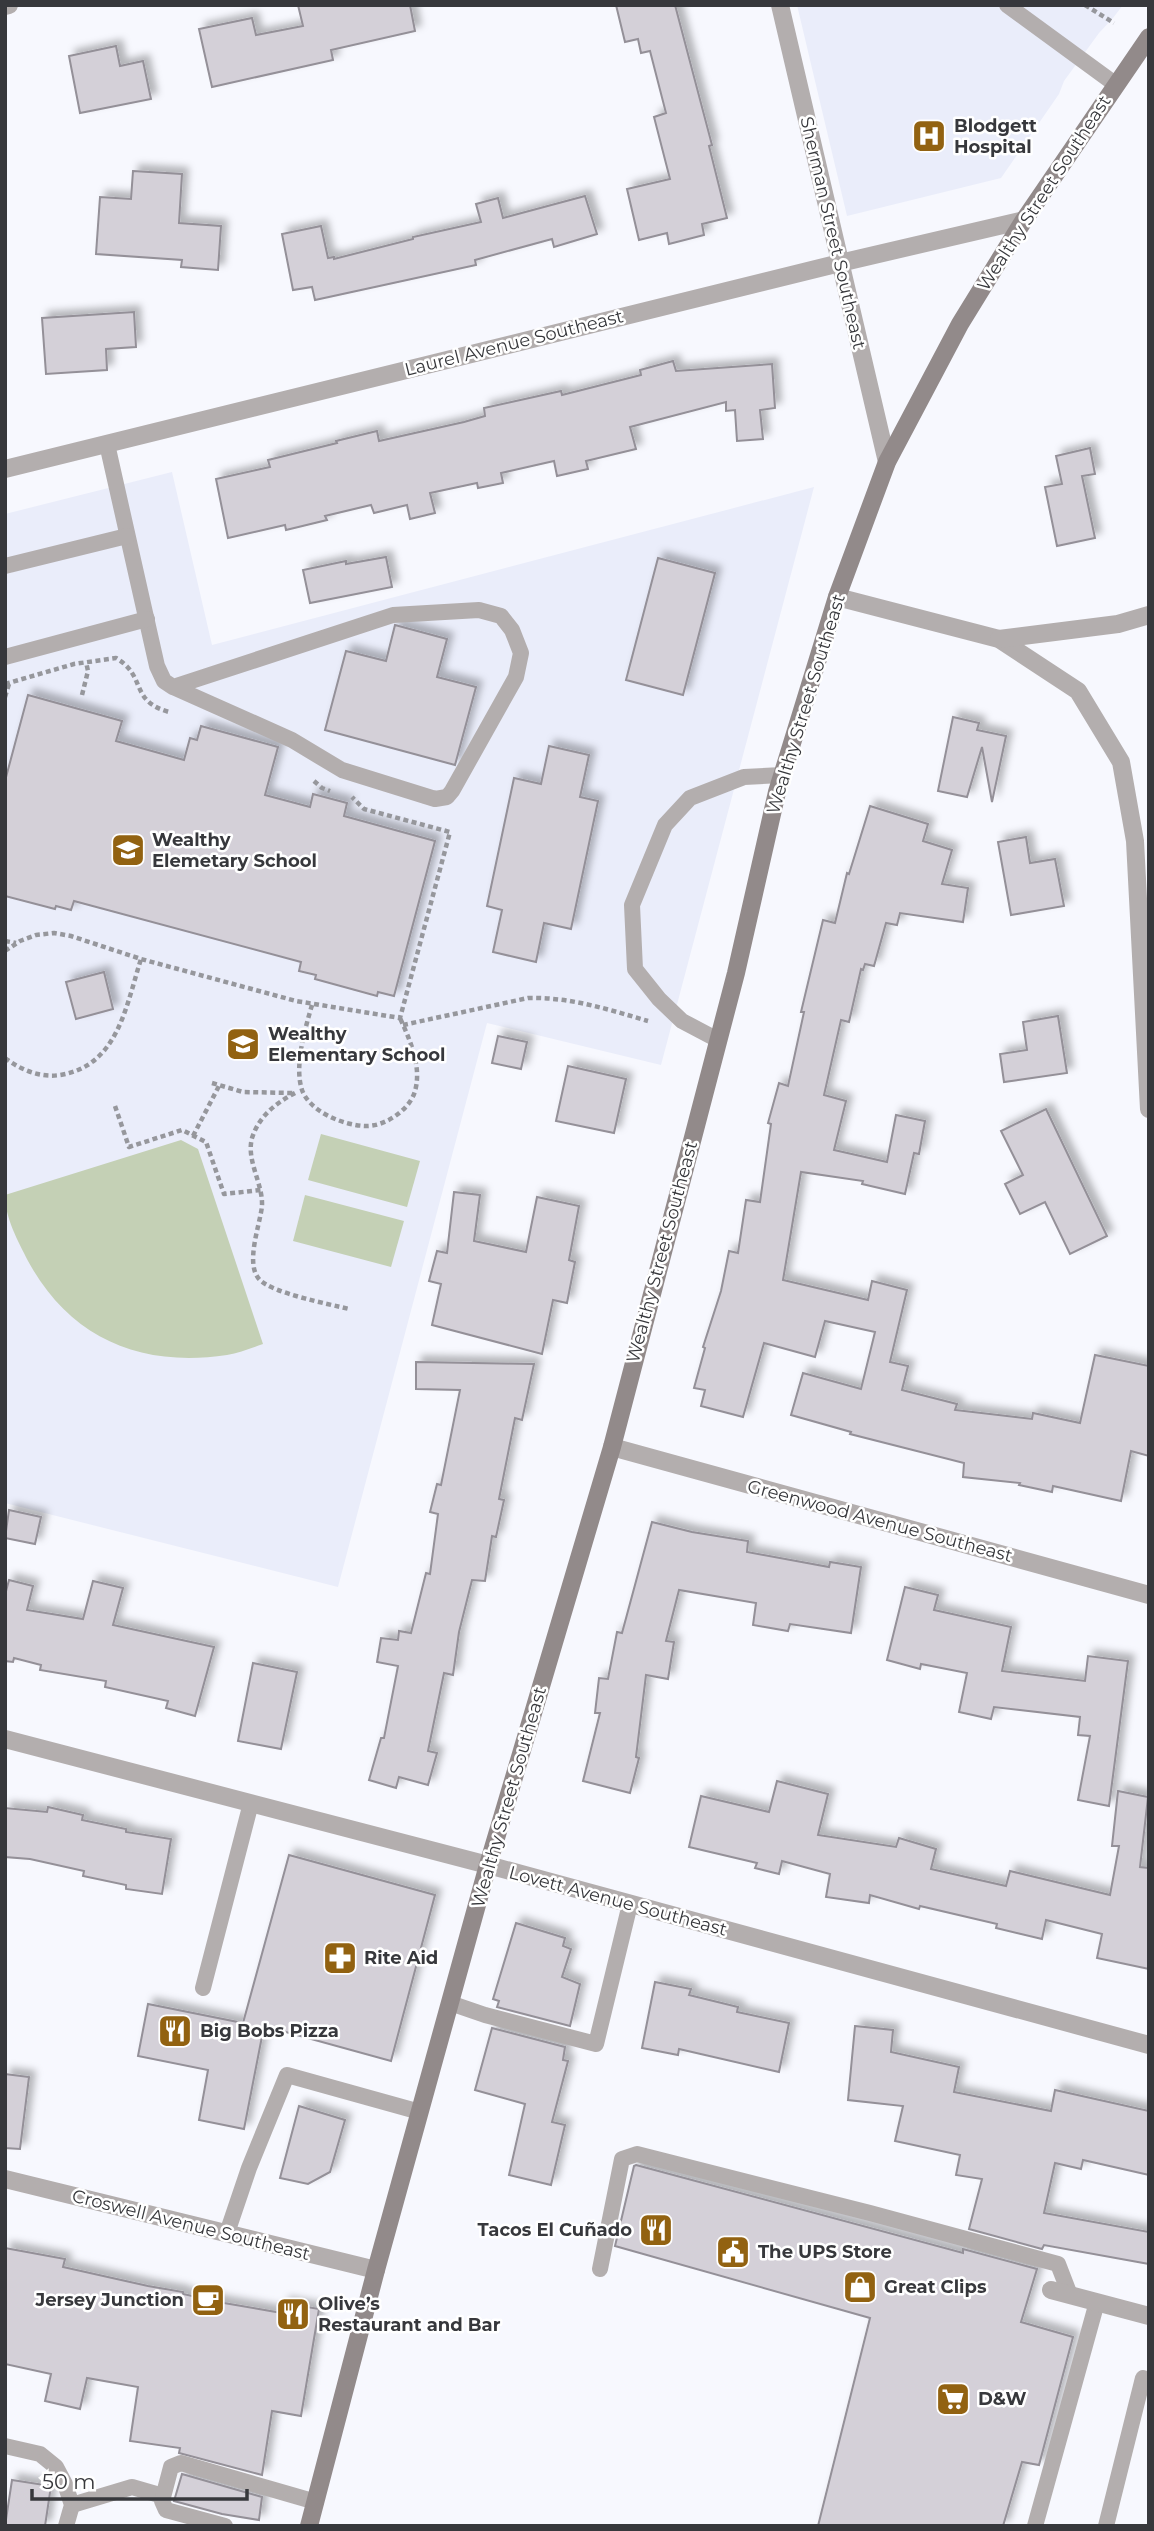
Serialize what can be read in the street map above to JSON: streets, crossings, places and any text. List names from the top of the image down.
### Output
{
  "streets": {
    "main road": ["Wealthy Street Southeast"],
    "street": [
      "Sherman Street Southeast",
      "Laurel Avenue Southeast",
      "Greenwood Avenue Southeast",
      "Lovett Avenue Southeast",
      "Croswell Avenue Southeast"
    ]
  },
  "crossings": [
    ["Wealthy Street Southeast", "Sherman Street Southeast"],
    ["Wealthy Street Southeast", "Laurel Avenue Southeast"],
    ["Wealthy Street Southeast", "Greenwood Avenue Southeast"],
    ["Wealthy Street Southeast", "Lovett Avenue Southeast"],
    ["Wealthy Street Southeast", "Croswell Avenue Southeast"],
    ["Sherman Street Southeast", "Laurel Avenue Southeast"]
  ],
  "places": {
    "hospital": ["Blodgett Hospital"],
    "school or university": ["Wealthy Elemetary School", "Wealthy Elementary School"],
    "pharmacy": ["Rite Aid"],
    "restaurant": ["Big Bobs Pizza", "Tacos El Cuñado", "Olive’s Restaurant and Bar"],
    "public building": ["The UPS Store"],
    "shop": ["Great Clips"],
    "cafe": ["Jersey Junction"],
    "supermarket": ["D&W"]
  },
  "scale_bar": "50 m"
}
